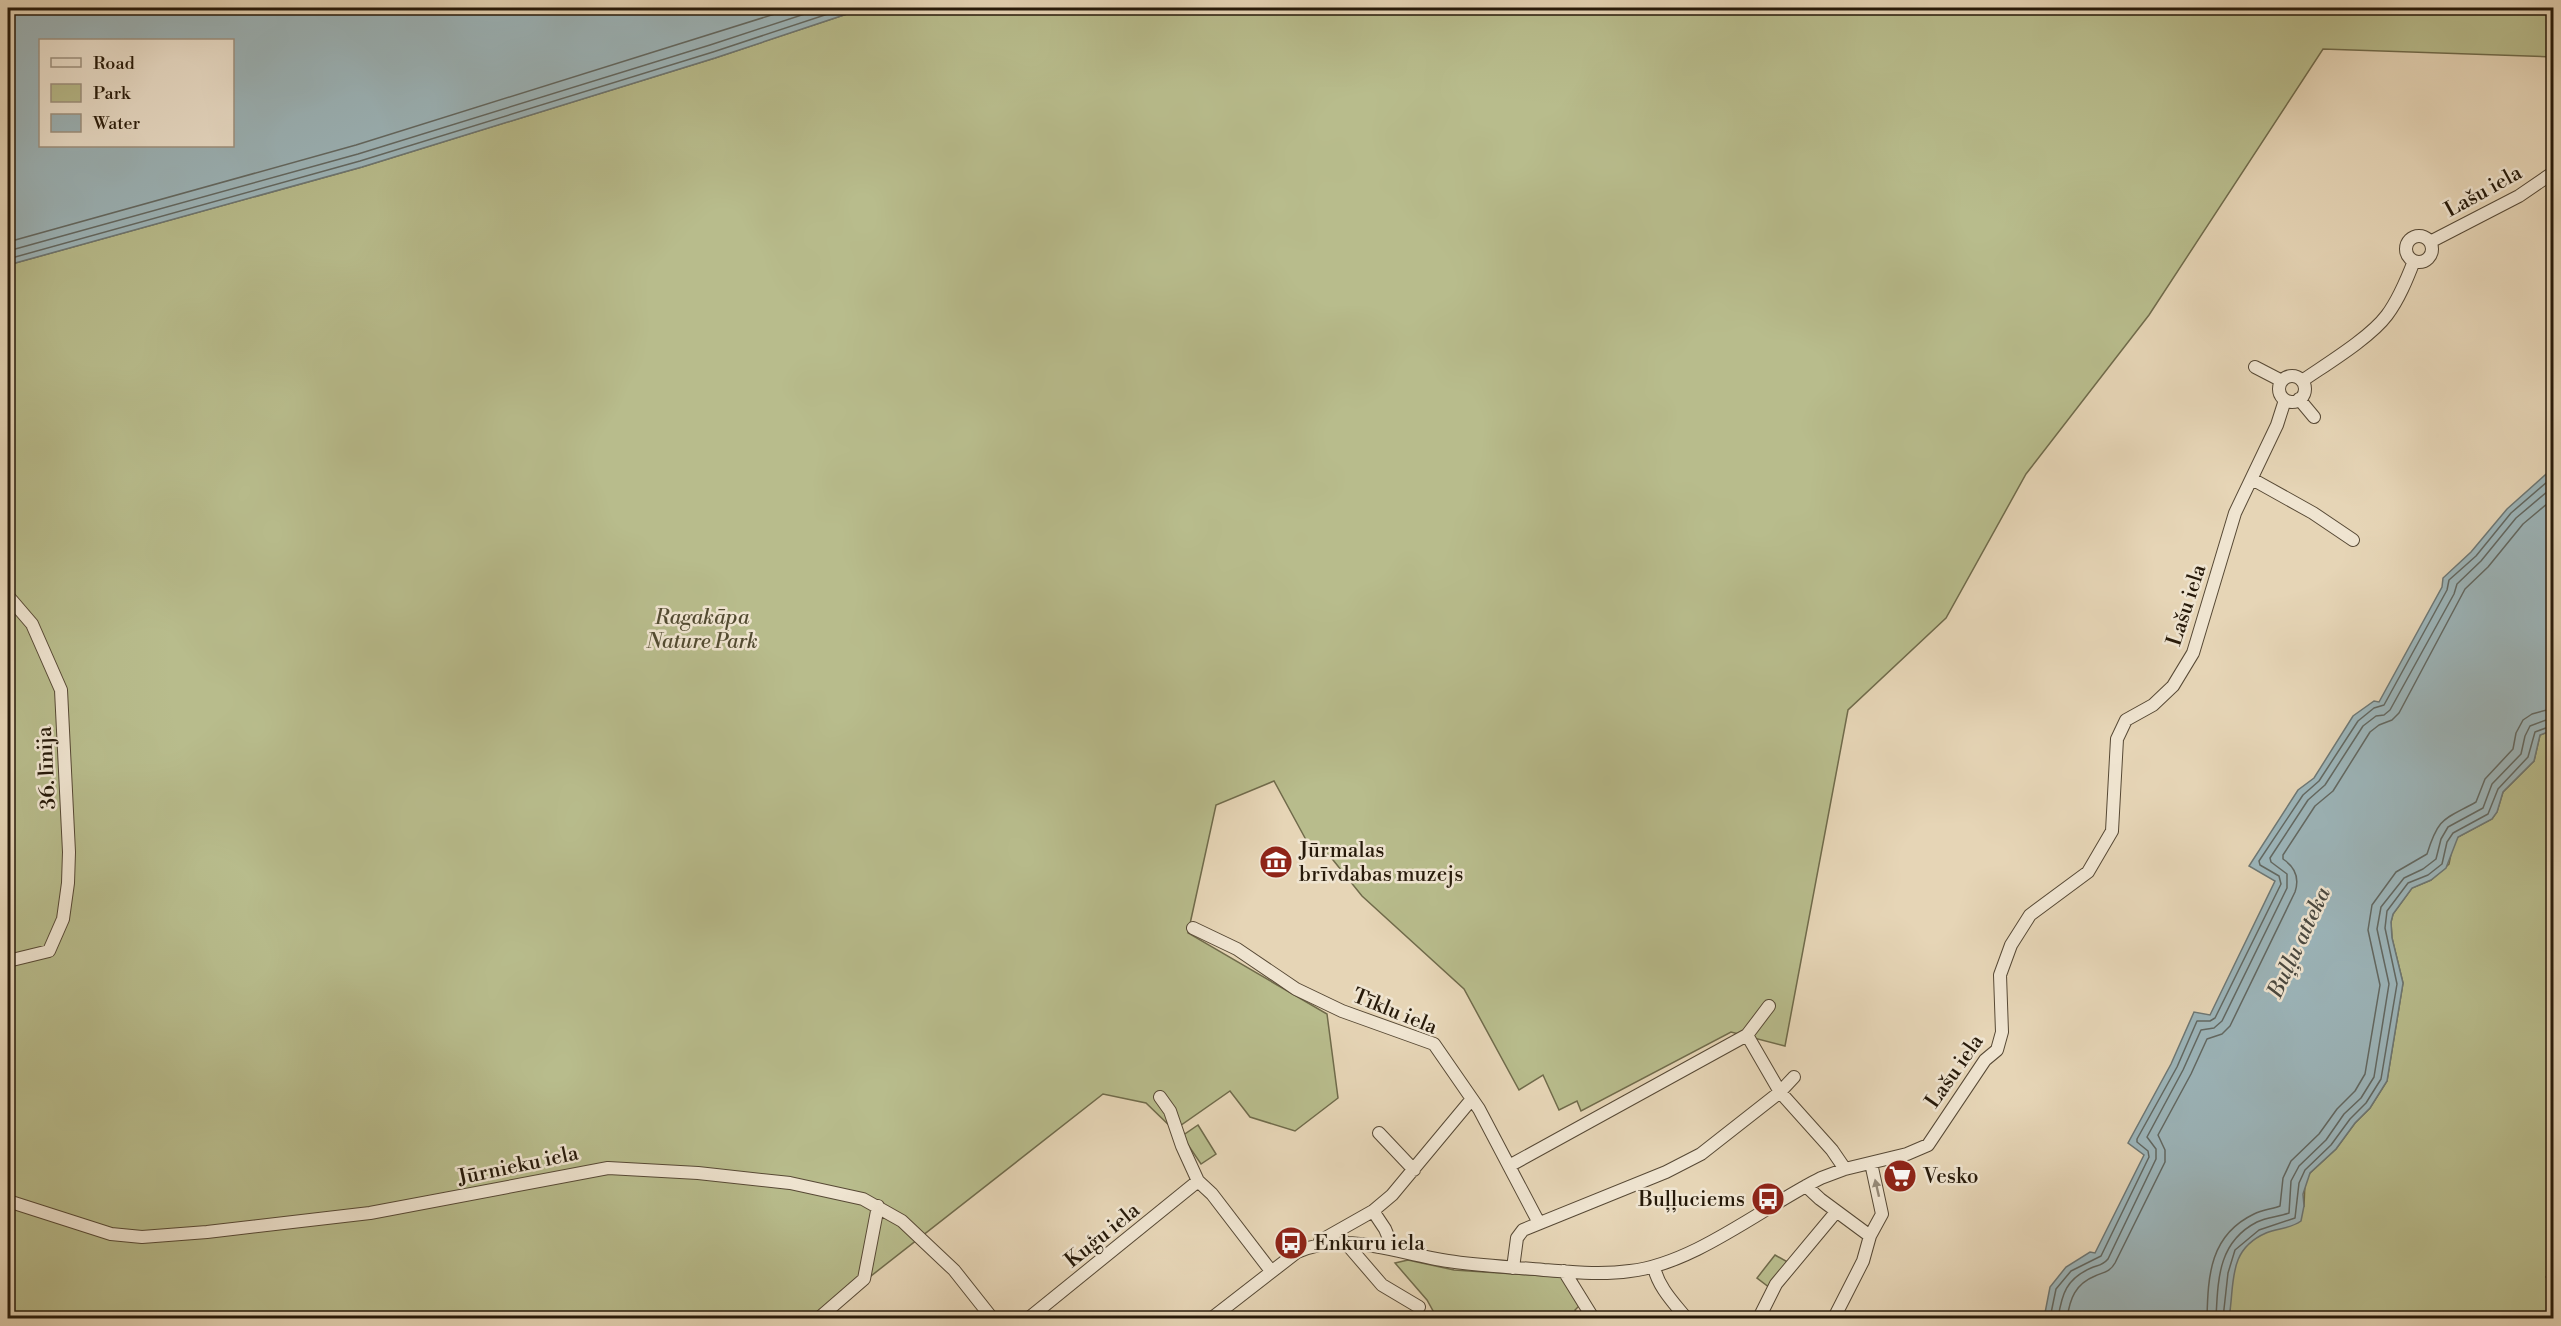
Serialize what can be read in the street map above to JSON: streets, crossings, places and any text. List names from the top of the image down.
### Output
{
  "streets": {
    "street": [
      "Lašu iela",
      "36. līnija",
      "Tīklu iela",
      "Jūrnieku iela",
      "Kuģu iela"
    ]
  },
  "water": ["Buļļu atteka"],
  "parks": ["Ragakāpa Nature Park"],
  "places": {
    "museum": ["Jūrmalas brīvdabas muzejs"],
    "supermarket": ["Vesko"],
    "bus stop": ["Buļļuciems", "Enkuru iela"]
  },
  "legend": ["Road", "Park", "Water"]
}
